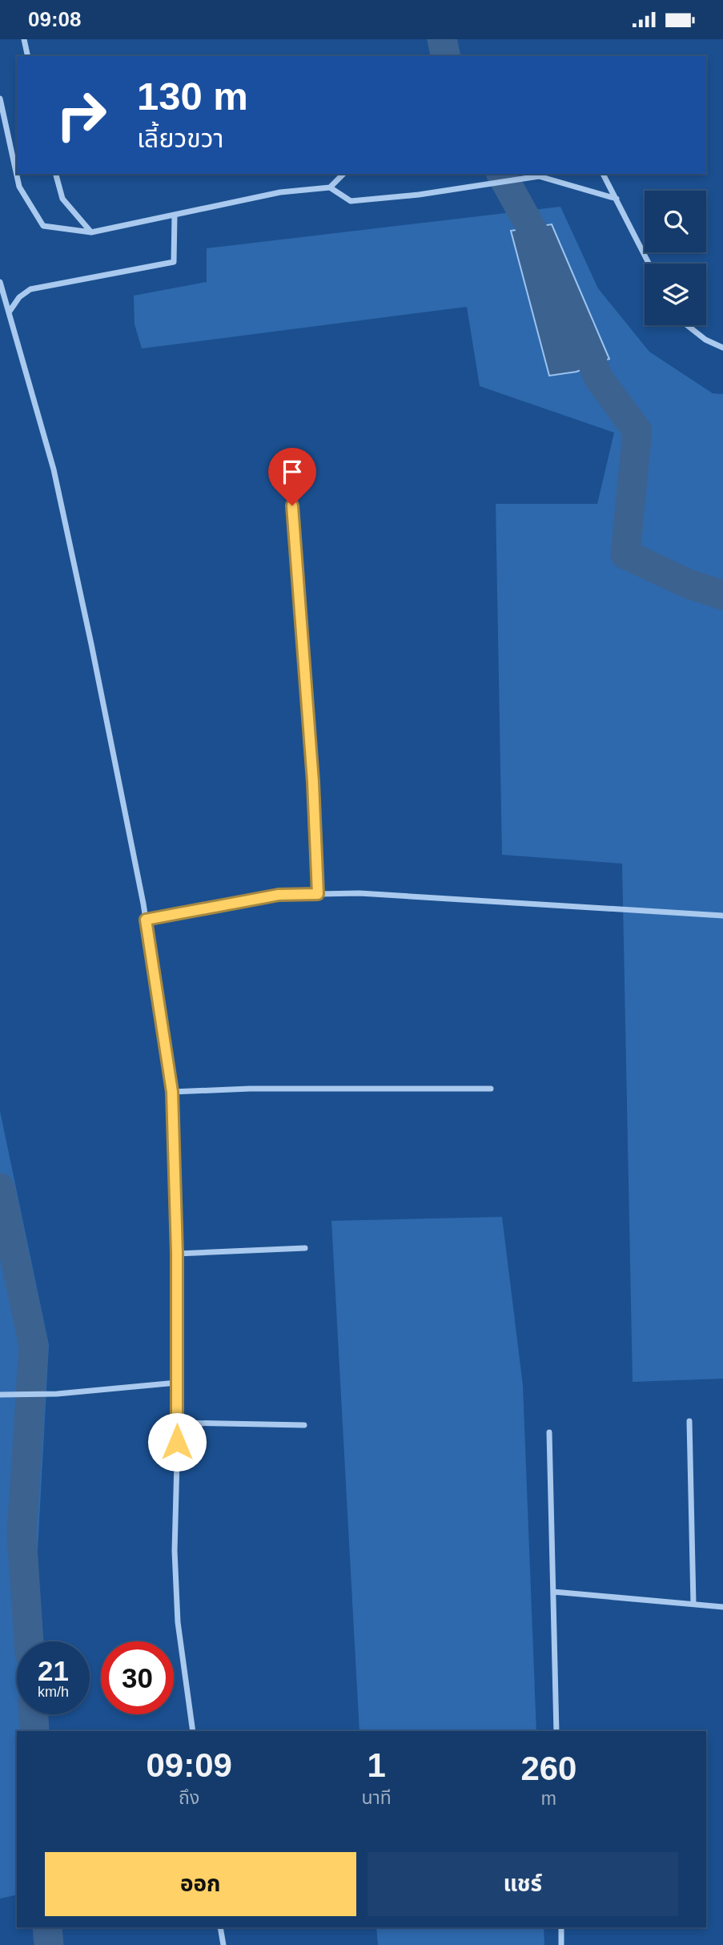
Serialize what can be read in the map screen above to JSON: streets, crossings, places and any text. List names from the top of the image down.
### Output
{
  "page": {
    "status": "09:08",
    "turn": ["130 m", "เลี้ยวขวา"],
    "speed": "21 km/h",
    "limit": "30",
    "eta": [
      "09:09",
      "ถึง",
      "1",
      "นาที",
      "260",
      "m"
    ],
    "buttons": ["ออก", "แชร์"]
  }
}
